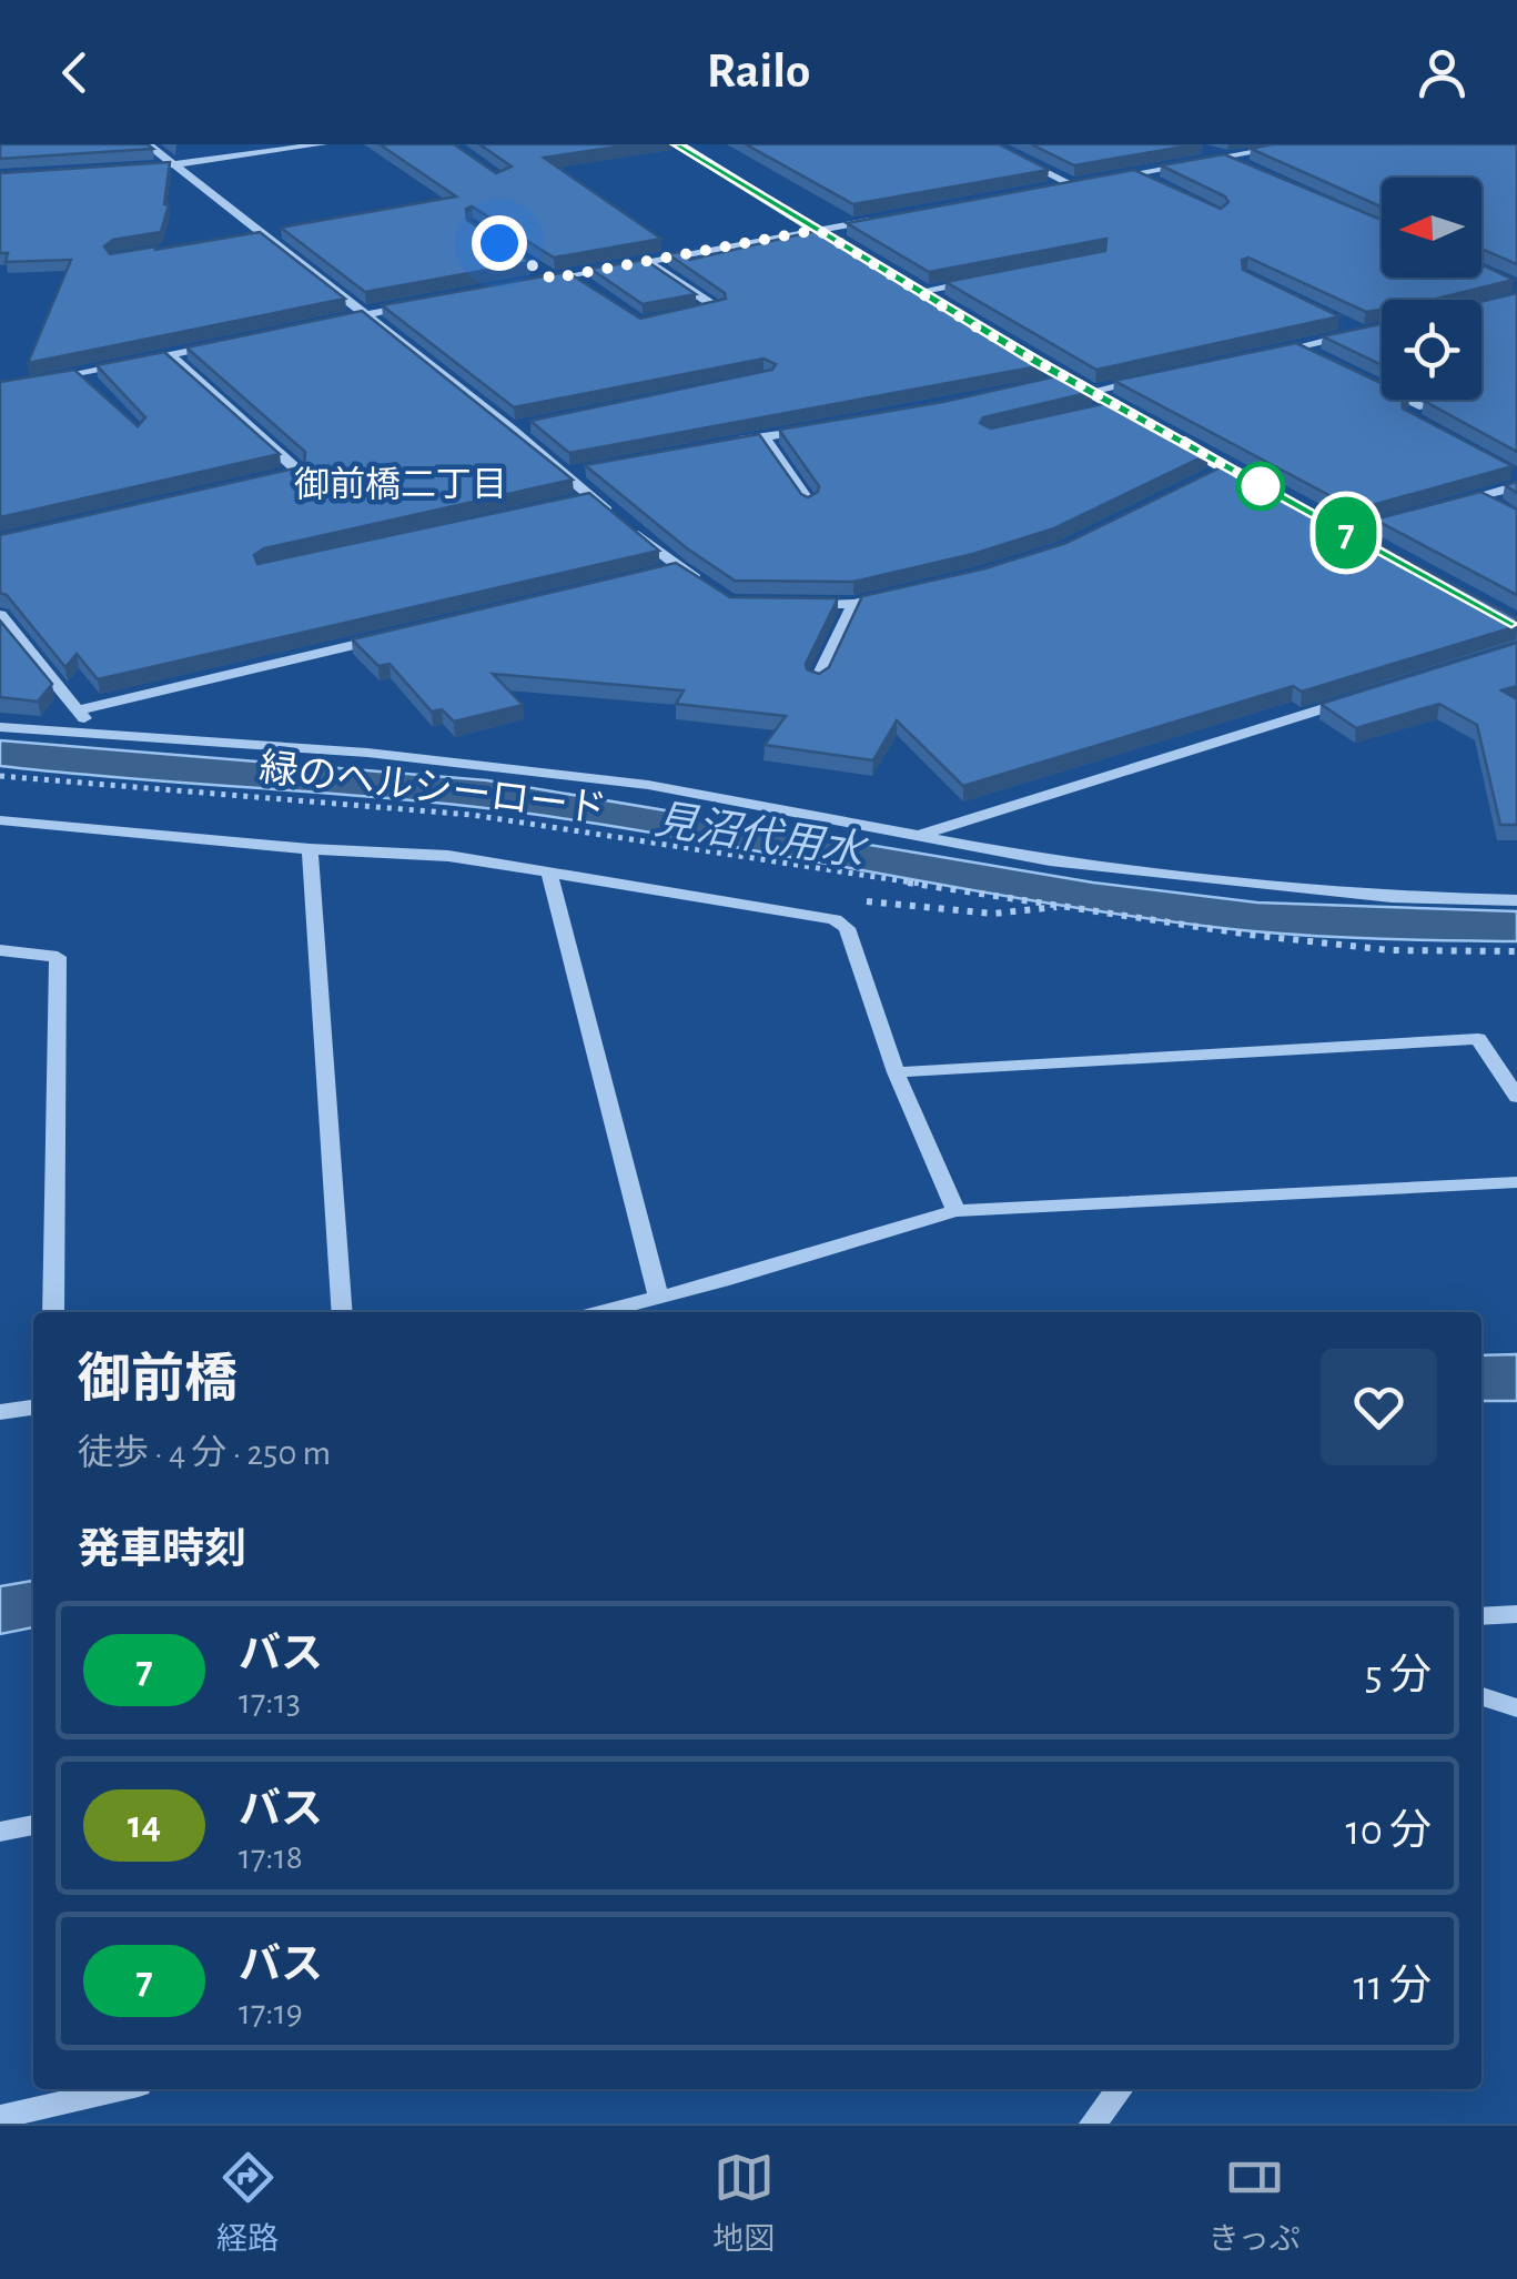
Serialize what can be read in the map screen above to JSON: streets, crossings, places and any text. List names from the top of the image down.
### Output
{
  "streets": {
    "path": ["緑のヘルシーロード"]
  },
  "districts": ["御前橋二丁目"],
  "water": ["見沼代用水"],
  "lines": ["bus line 7"],
  "north": "left",
  "page": {
    "header": "Railo",
    "on_map": "7",
    "heading": [
      ["御前橋", "徒歩 · 4 分 · 250 m"],
      "発車時刻"
    ],
    "list": [
      {
        "mark": "7",
        "name": "バス",
        "note": "17:13",
        "value": "5 分"
      },
      {
        "mark": "14",
        "name": "バス",
        "note": "17:18",
        "value": "10 分"
      },
      {
        "mark": "7",
        "name": "バス",
        "note": "17:19",
        "value": "11 分"
      }
    ],
    "tabs": ["経路", "地図", "きっぷ"]
  }
}
